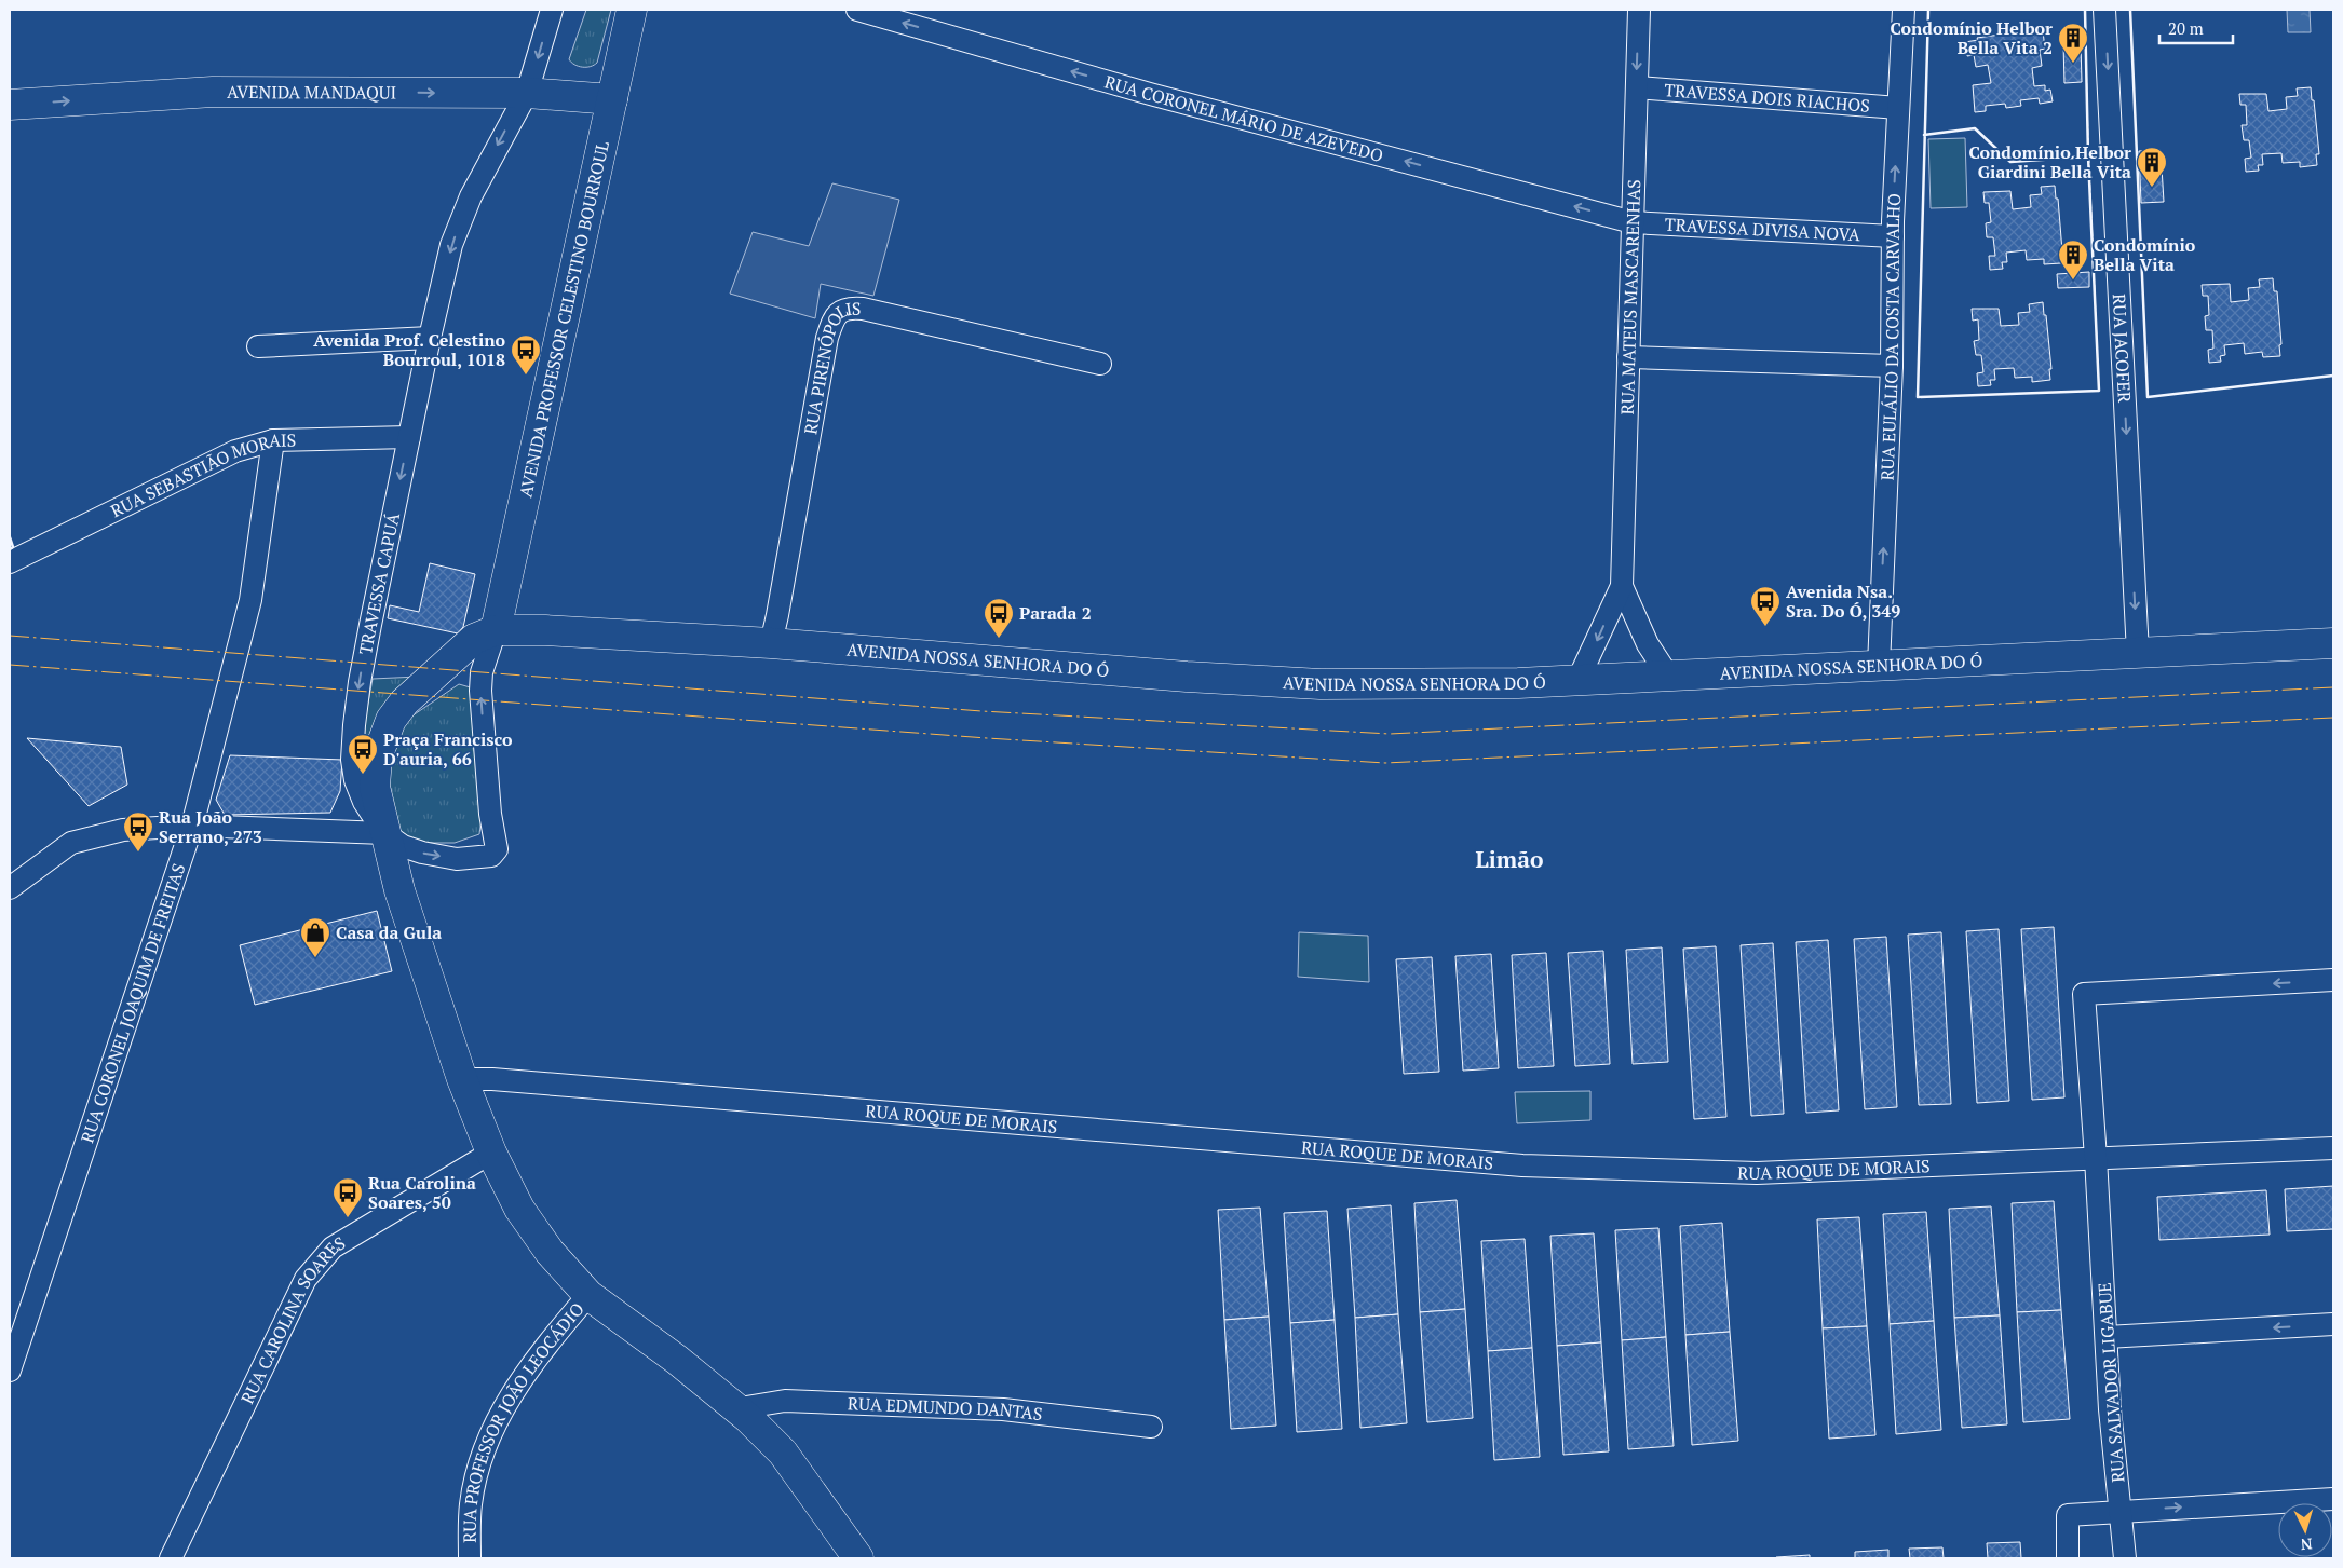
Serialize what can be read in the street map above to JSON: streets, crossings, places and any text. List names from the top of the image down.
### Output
{
  "streets": {
    "main road": ["AVENIDA MANDAQUI", "AVENIDA PROFESSOR CELESTINO BOURROUL", "AVENIDA NOSSA SENHORA DO Ó"],
    "street": [
      "TRAVESSA DOIS RIACHOS",
      "RUA CORONEL MÁRIO DE AZEVEDO",
      "TRAVESSA DIVISA NOVA",
      "RUA MATEUS MASCARENHAS",
      "RUA EULÁLIO DA COSTA CARVALHO",
      "RUA JACOFER",
      "RUA PIRENÓPOLIS",
      "RUA SEBASTIÃO MORAIS",
      "TRAVESSA CAPUÁ",
      "RUA CORONEL JOAQUIM DE FREITAS",
      "RUA ROQUE DE MORAIS",
      "RUA CAROLINA SOARES",
      "RUA SALVADOR LIGABUE",
      "RUA EDMUNDO DANTAS",
      "RUA PROFESSOR JOÃO LEOCÁDIO"
    ]
  },
  "crossings": [
    ["AVENIDA MANDAQUI", "AVENIDA PROFESSOR CELESTINO BOURROUL"],
    ["AVENIDA MANDAQUI", "TRAVESSA CAPUÁ"],
    ["TRAVESSA DOIS RIACHOS", "RUA MATEUS MASCARENHAS"],
    ["TRAVESSA DOIS RIACHOS", "RUA EULÁLIO DA COSTA CARVALHO"],
    ["RUA CORONEL MÁRIO DE AZEVEDO", "TRAVESSA DIVISA NOVA"],
    ["RUA CORONEL MÁRIO DE AZEVEDO", "RUA MATEUS MASCARENHAS"],
    ["TRAVESSA DIVISA NOVA", "RUA MATEUS MASCARENHAS"],
    ["TRAVESSA DIVISA NOVA", "RUA EULÁLIO DA COSTA CARVALHO"],
    ["RUA MATEUS MASCARENHAS", "AVENIDA NOSSA SENHORA DO Ó"],
    ["AVENIDA PROFESSOR CELESTINO BOURROUL", "AVENIDA NOSSA SENHORA DO Ó"],
    ["RUA EULÁLIO DA COSTA CARVALHO", "AVENIDA NOSSA SENHORA DO Ó"],
    ["RUA JACOFER", "AVENIDA NOSSA SENHORA DO Ó"],
    ["RUA PIRENÓPOLIS", "AVENIDA NOSSA SENHORA DO Ó"],
    ["RUA SEBASTIÃO MORAIS", "TRAVESSA CAPUÁ"],
    ["RUA SEBASTIÃO MORAIS", "RUA CORONEL JOAQUIM DE FREITAS"],
    ["RUA ROQUE DE MORAIS", "RUA SALVADOR LIGABUE"]
  ],
  "one_way": [
    "AVENIDA MANDAQUI",
    "RUA CORONEL MÁRIO DE AZEVEDO",
    "RUA EULÁLIO DA COSTA CARVALHO",
    "RUA JACOFER",
    "TRAVESSA CAPUÁ"
  ],
  "districts": ["Limão"],
  "places": {
    "building": ["Condomínio Helbor Bella Vita 2", "Condomínio Helbor Giardini Bella Vita", "Condomínio Bella Vita"],
    "bus stop": [
      "Avenida Prof. Celestino Bourroul, 1018",
      "Avenida Nsa. Sra. Do Ó, 349",
      "Parada 2",
      "Praça Francisco D'auria, 66",
      "Rua João Serrano, 273",
      "Rua Carolina Soares, 50"
    ],
    "shop": ["Casa da Gula"]
  },
  "scale_bar": "20 m",
  "north": "bottom"
}
